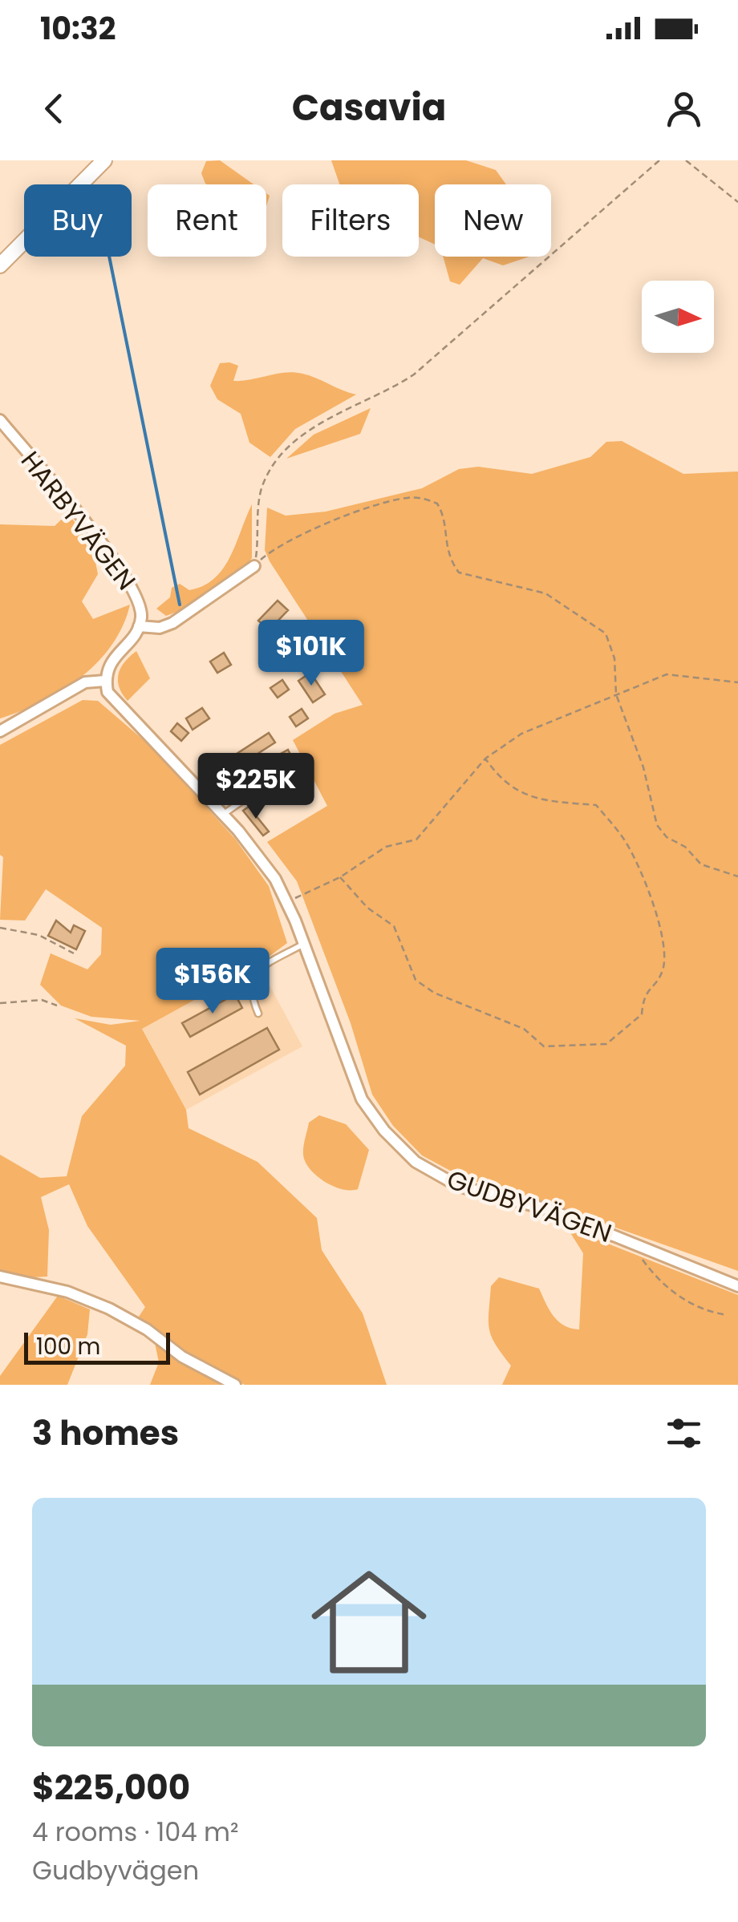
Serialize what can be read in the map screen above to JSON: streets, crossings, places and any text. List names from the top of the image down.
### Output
{
  "streets": {
    "street": ["HARBYVÄGEN", "GUDBYVÄGEN"]
  },
  "crossings": [
    ["HARBYVÄGEN", "GUDBYVÄGEN"]
  ],
  "scale_bar": "100 m",
  "north": "right",
  "page": {
    "status": "10:32",
    "header": "Casavia",
    "chip": [
      "Buy",
      "Rent",
      "Filters",
      "New"
    ],
    "price": ["$101K", "$225K", "$156K"],
    "scale": "100 m",
    "heading": "3 homes",
    "list": [
      {
        "name": "$225,000",
        "note": "4 rooms · 104 m² · Gudbyvägen"
      }
    ]
  }
}
